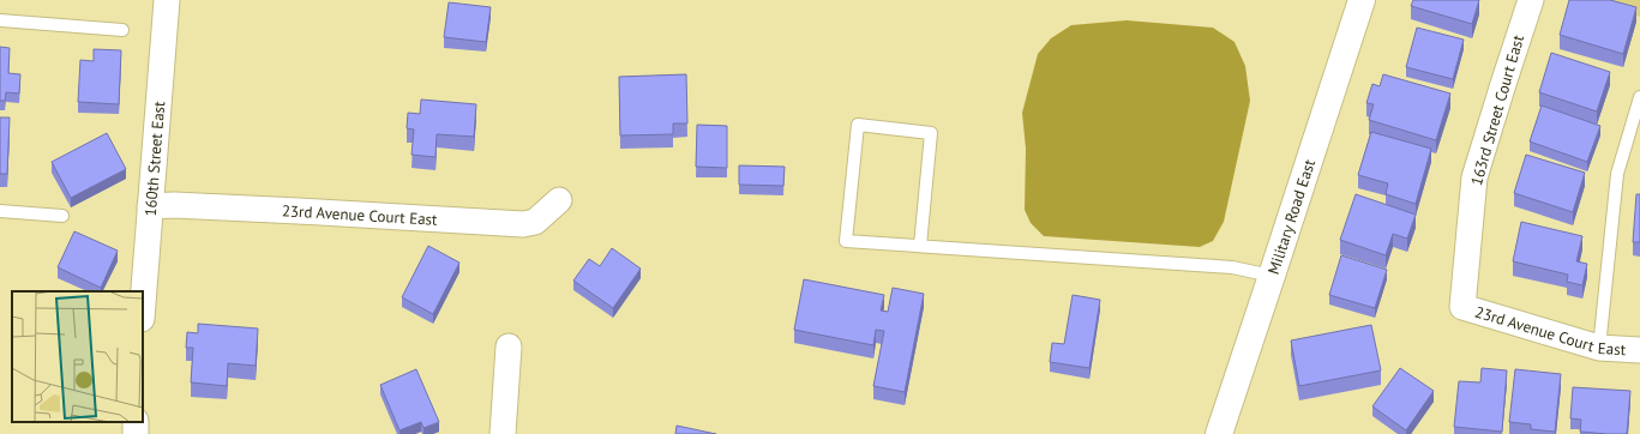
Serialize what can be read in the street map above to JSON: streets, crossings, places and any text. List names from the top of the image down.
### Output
{
  "streets": {
    "street": [
      "163rd Street Court East",
      "160th Street East",
      "23rd Avenue Court East",
      "Military Road East"
    ]
  },
  "crossings": [
    ["163rd Street Court East", "23rd Avenue Court East"],
    ["160th Street East", "23rd Avenue Court East"]
  ]
}
